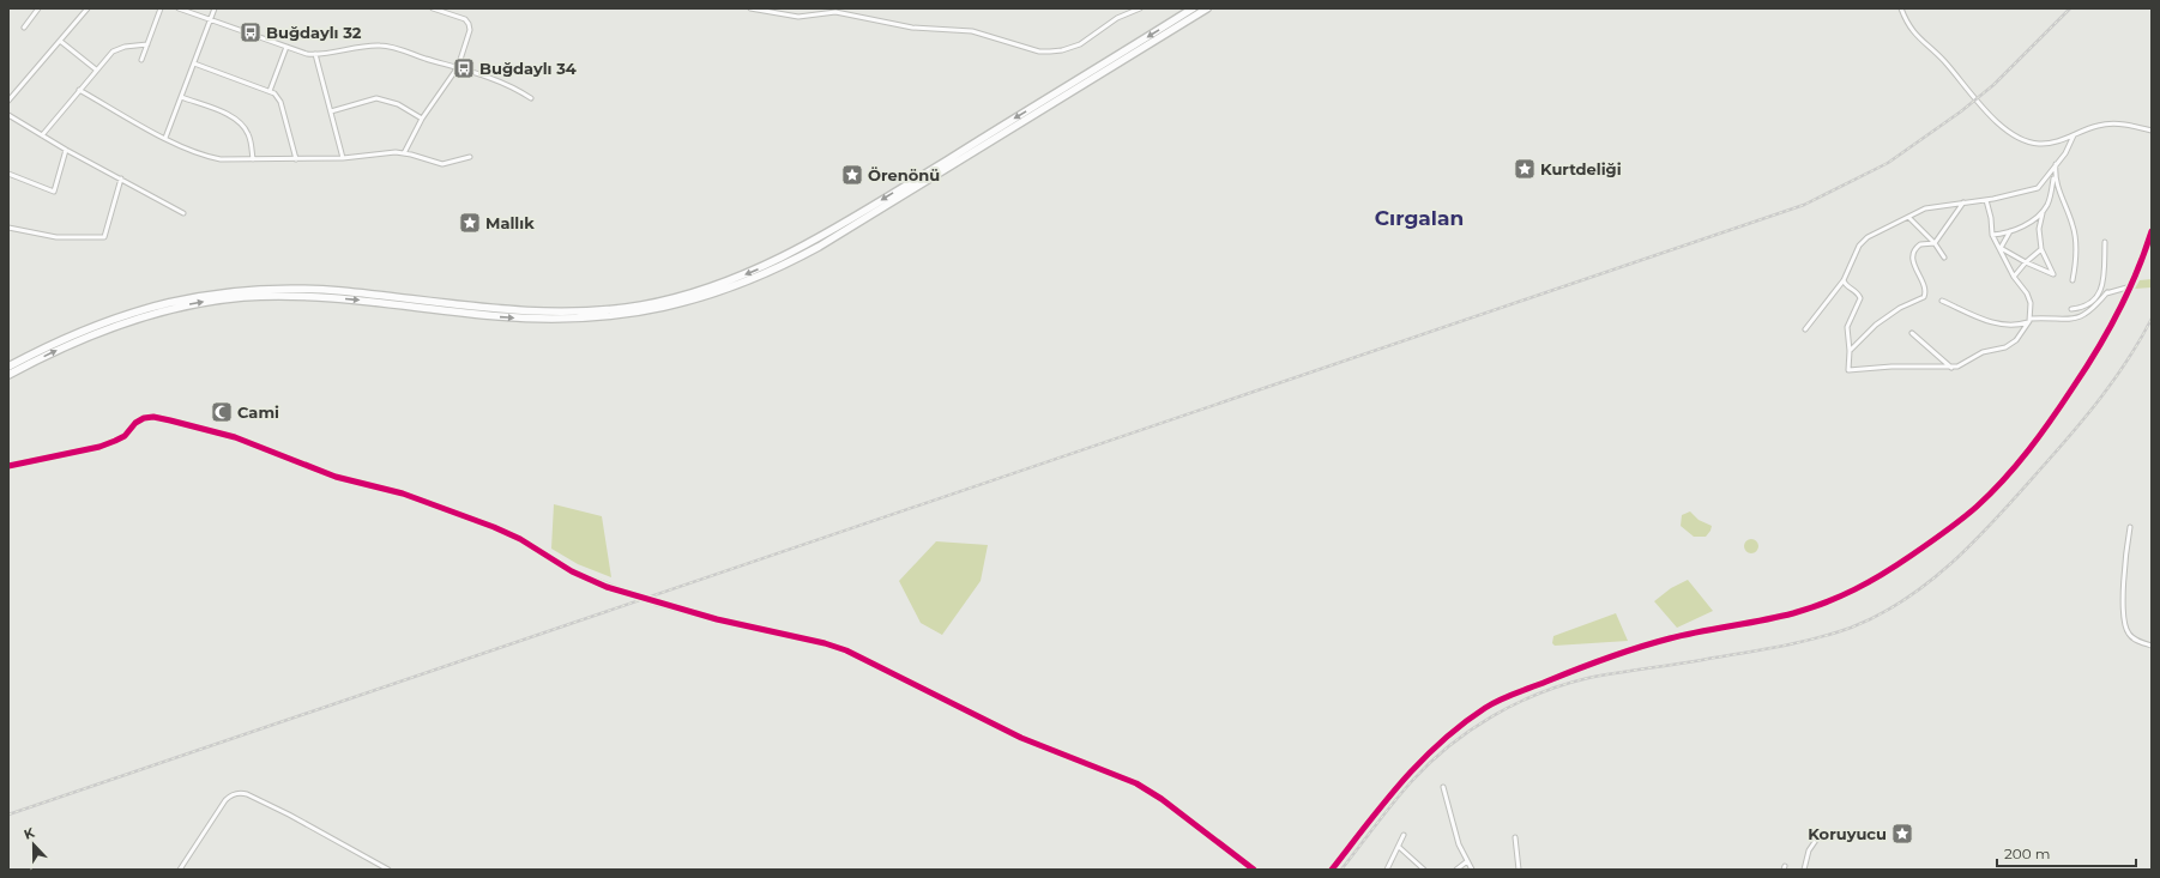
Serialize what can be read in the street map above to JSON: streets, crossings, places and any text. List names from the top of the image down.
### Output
{
  "districts": ["Cırgalan"],
  "places": {
    "bus stop": ["Buğdaylı 32", "Buğdaylı 34"],
    "place": [
      "Kurtdeliği",
      "Örenönü",
      "Mallık",
      "Koruyucu"
    ],
    "mosque": ["Cami"]
  },
  "scale_bar": "200 m",
  "north": "top"
}
